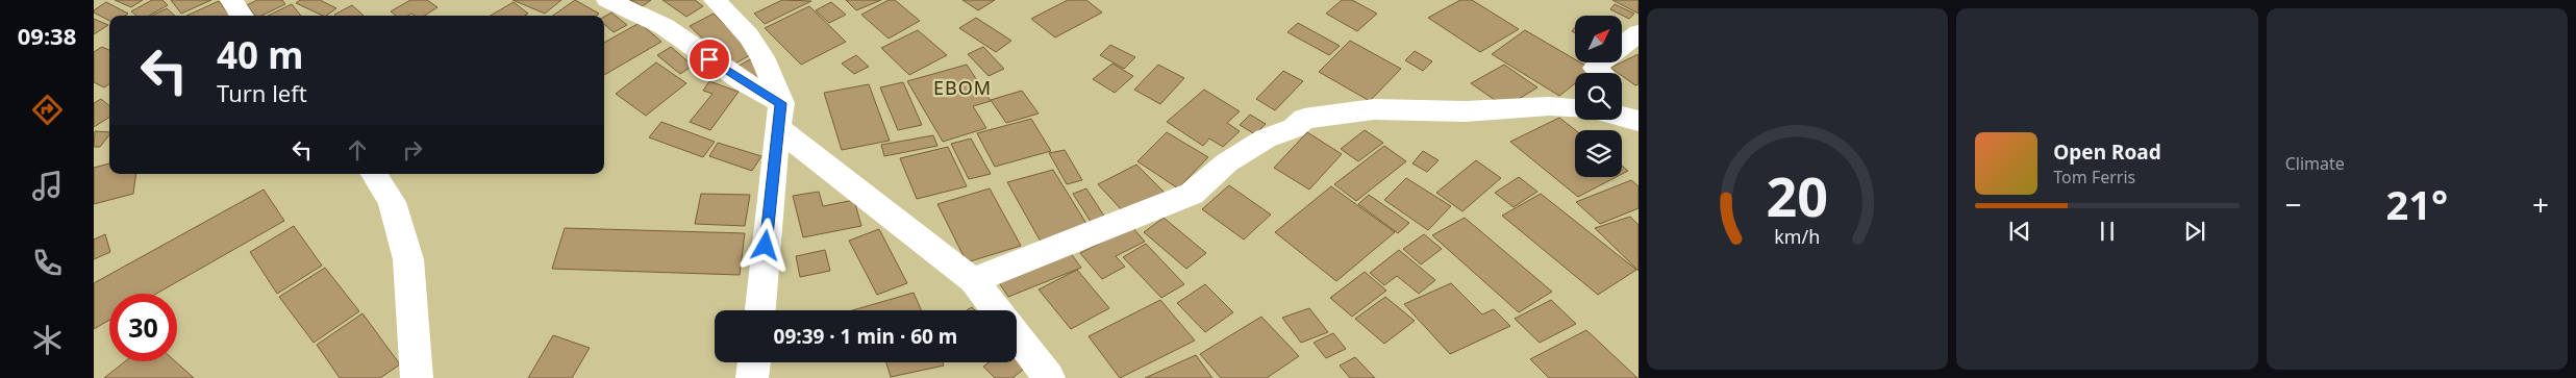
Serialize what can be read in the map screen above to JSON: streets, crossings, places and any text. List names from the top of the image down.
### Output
{
  "districts": ["EBOM"],
  "north": "top right",
  "page": {
    "tabs": "09:38",
    "tile": "Climate",
    "turn": ["40 m", "Turn left"],
    "song": ["Open Road", "Tom Ferris"],
    "heat": ["−", "21°", "+"],
    "limit": "30",
    "trip": "09:39 · 1 min · 60 m",
    "gauge": ["20", "km/h"]
  }
}
